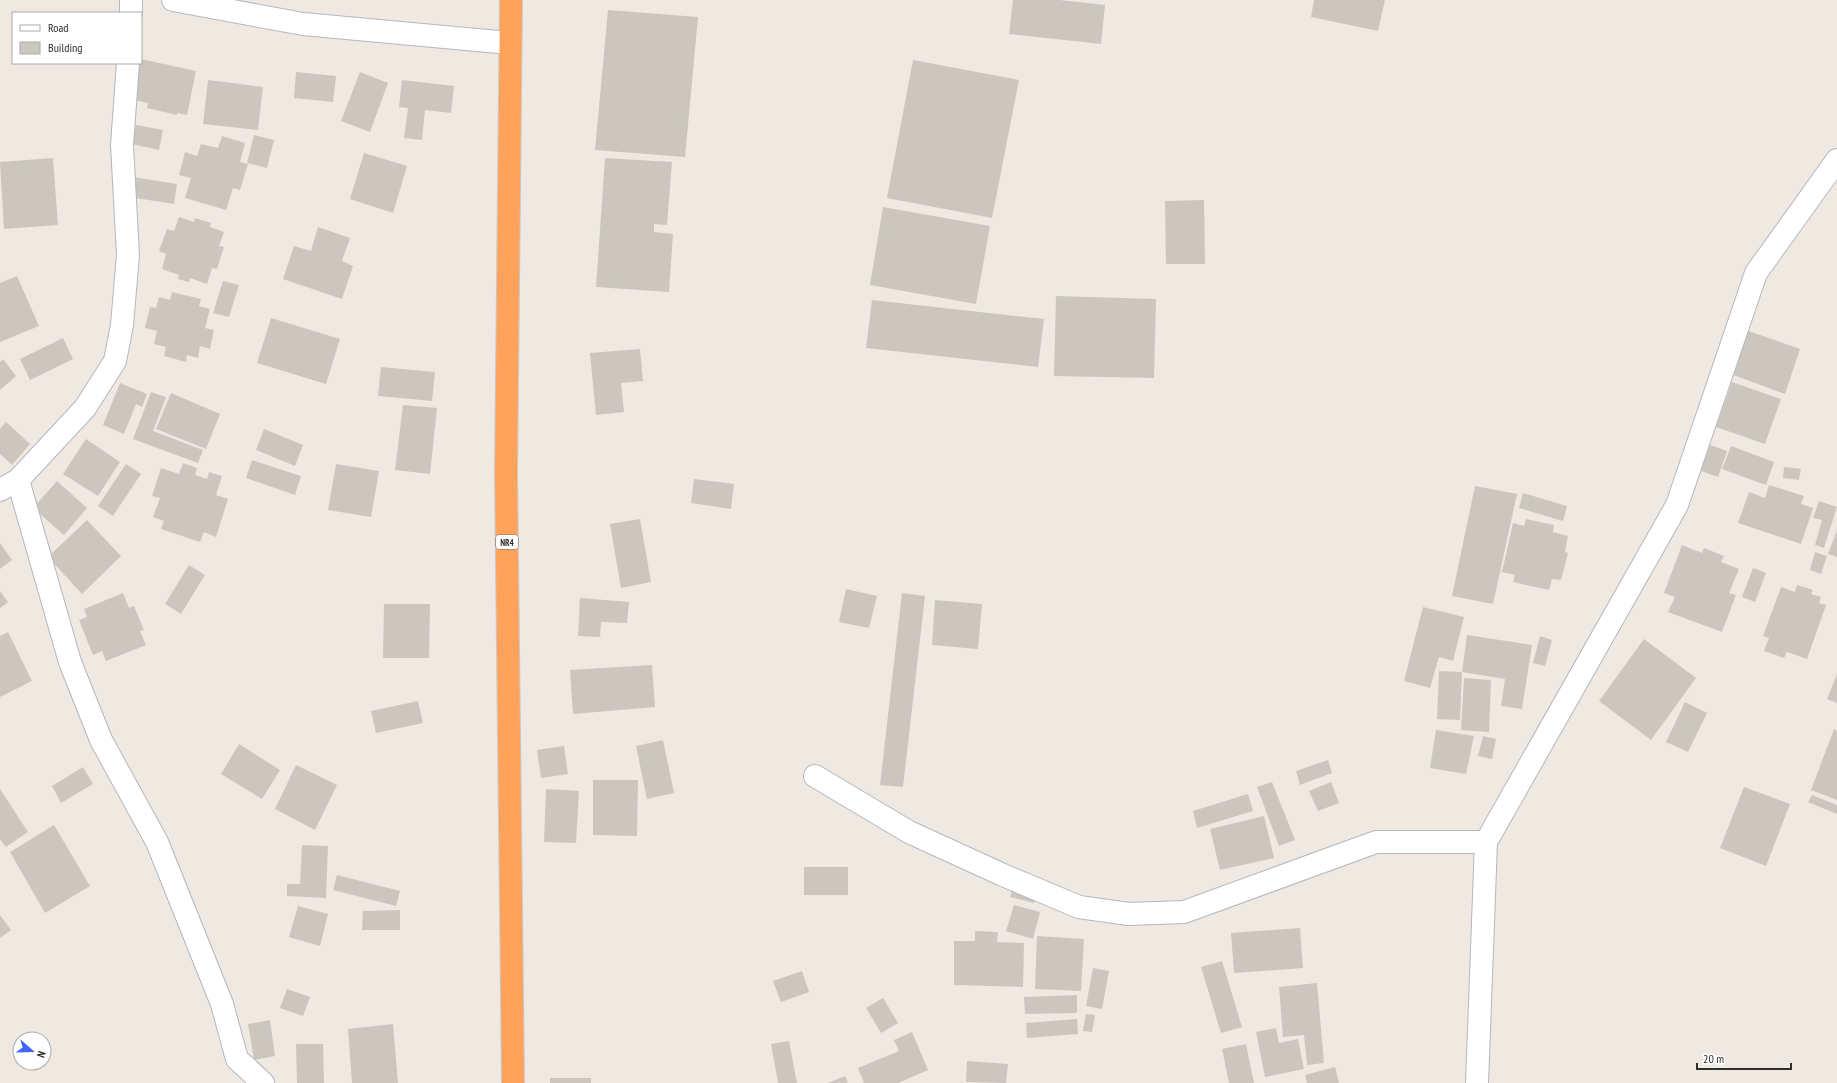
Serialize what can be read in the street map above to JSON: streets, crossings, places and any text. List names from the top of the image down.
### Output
{
  "streets": {
    "highway": ["NR4"]
  },
  "legend": ["Road", "Building"],
  "scale_bar": "20 m",
  "north": "right"
}
